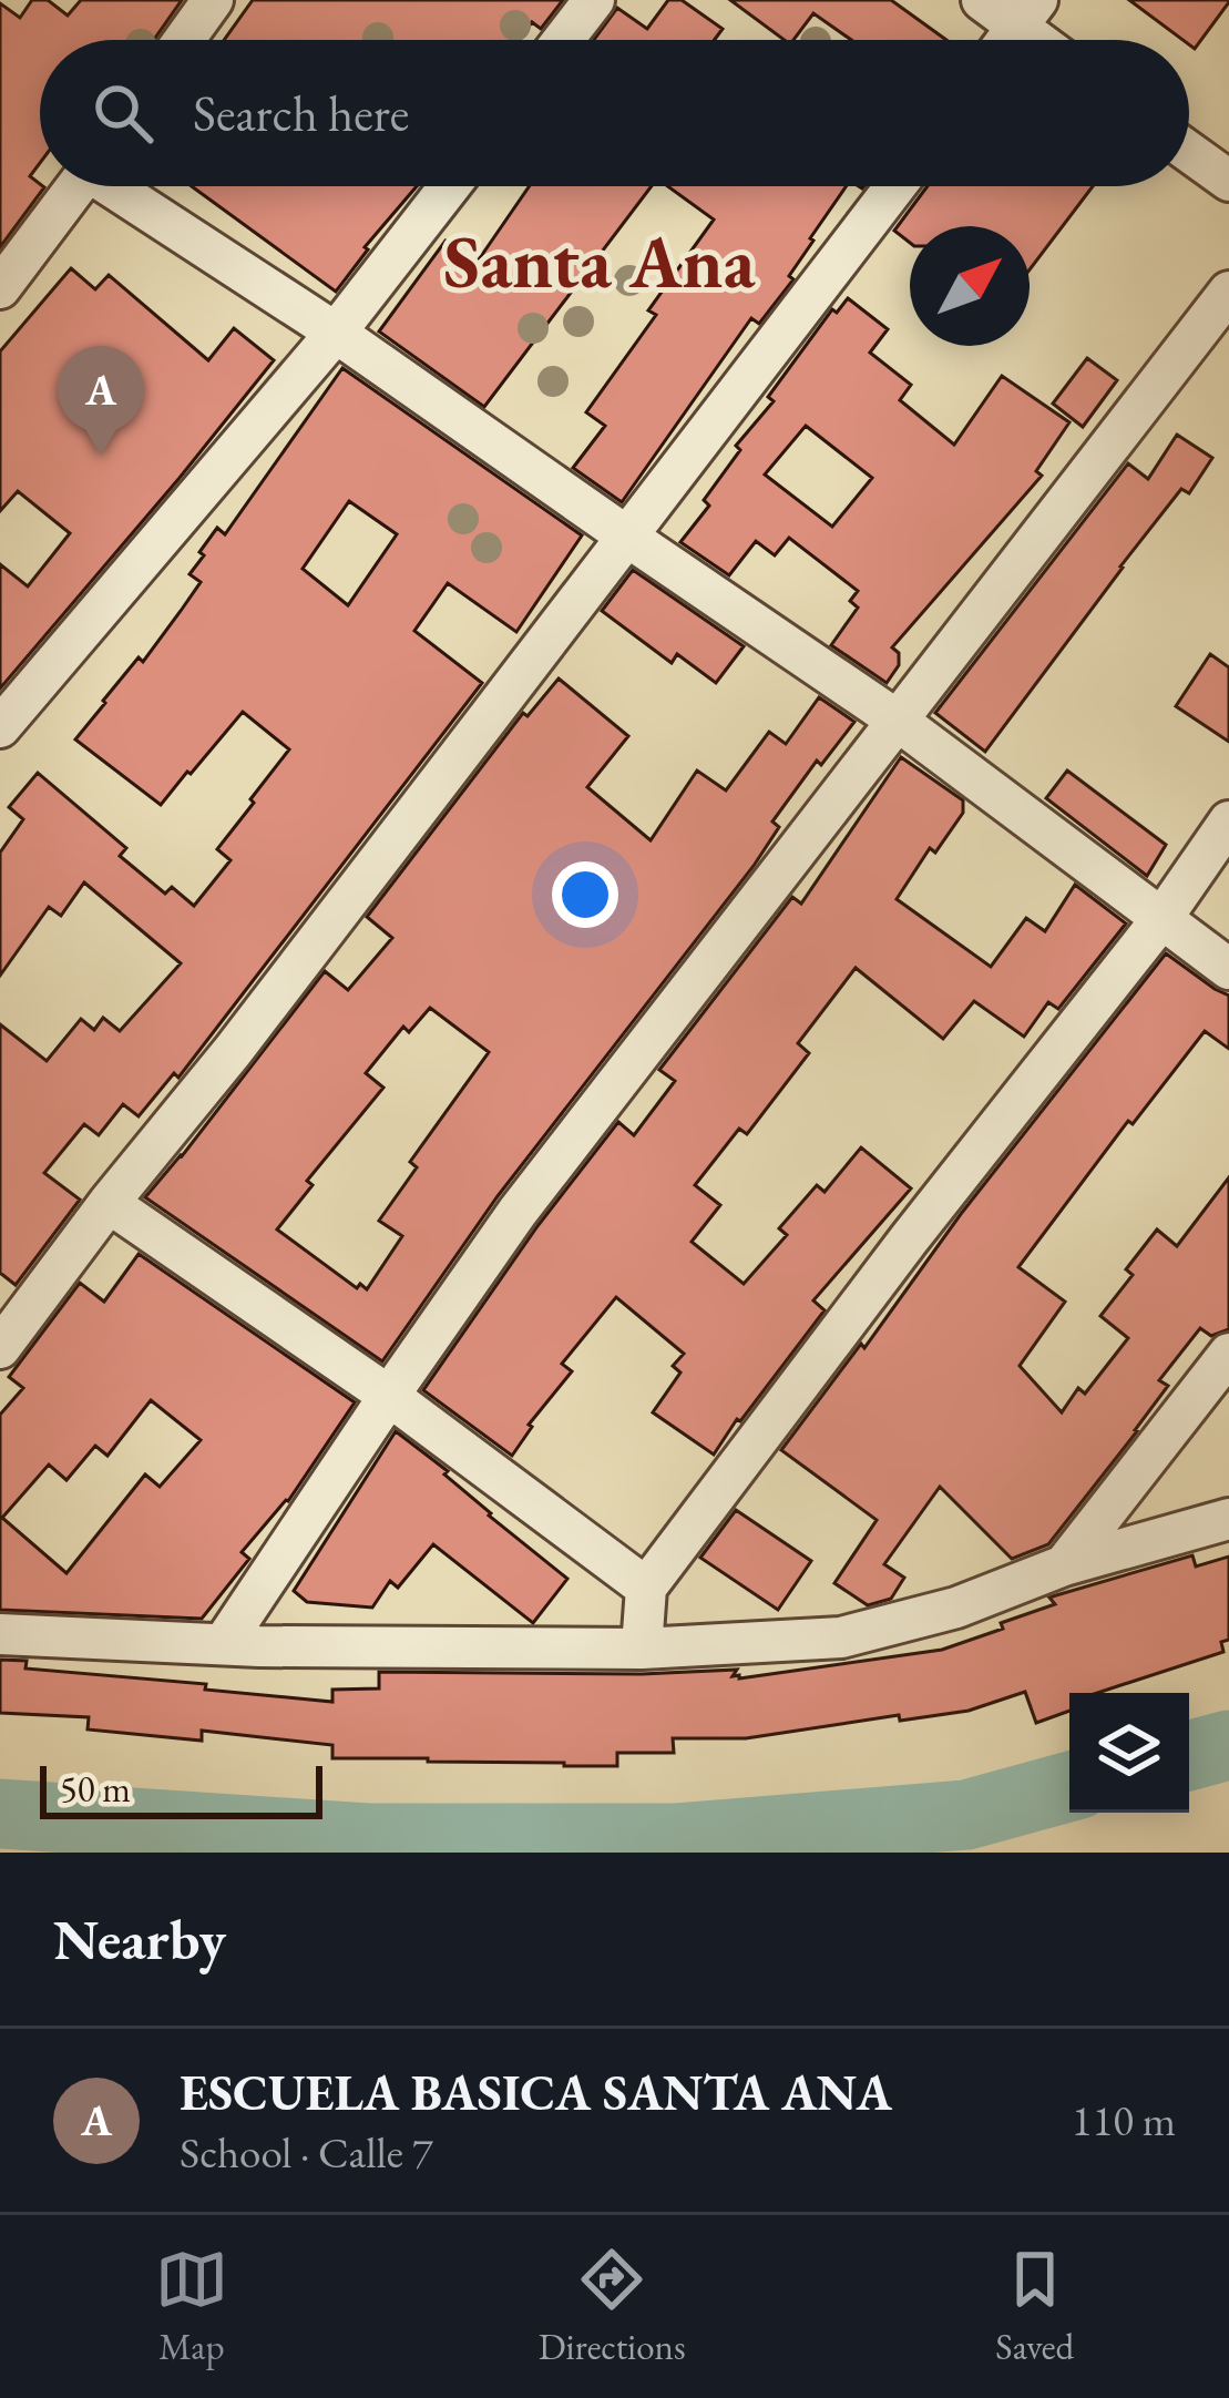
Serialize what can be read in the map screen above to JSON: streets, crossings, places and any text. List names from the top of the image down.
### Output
{
  "districts": ["Santa Ana"],
  "scale_bar": "50 m",
  "north": "top right",
  "page": {
    "search": "Search here",
    "pins": "A",
    "scale": "50 m",
    "heading": "Nearby",
    "list": [
      {
        "mark": "A",
        "name": "ESCUELA BASICA SANTA ANA",
        "note": "School · Calle 7",
        "value": "110 m"
      }
    ],
    "nav": ["Map", "Directions", "Saved"]
  }
}
